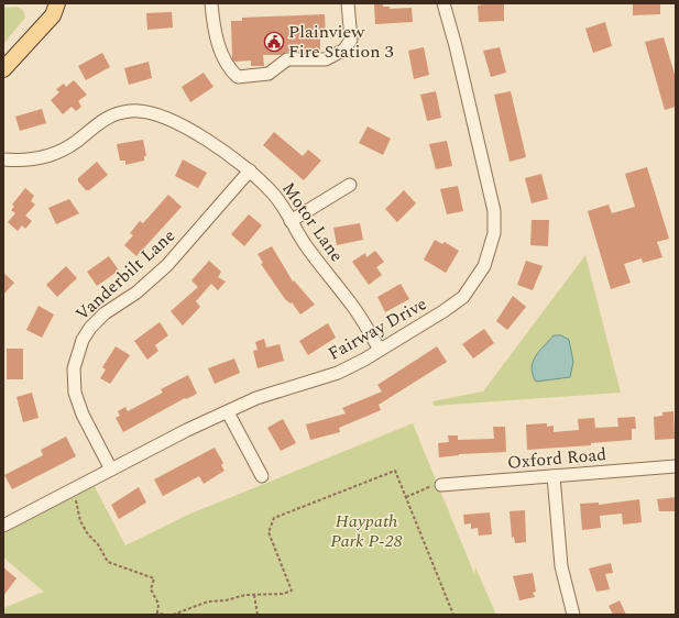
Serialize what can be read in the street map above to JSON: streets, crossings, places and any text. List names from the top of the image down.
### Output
{
  "streets": {
    "street": [
      "Motor Lane",
      "Vanderbilt Lane",
      "Fairway Drive",
      "Oxford Road"
    ]
  },
  "crossings": [
    ["Motor Lane", "Vanderbilt Lane"],
    ["Motor Lane", "Fairway Drive"],
    ["Vanderbilt Lane", "Fairway Drive"]
  ],
  "parks": ["Haypath Park P-28"],
  "places": {
    "public building": ["Plainview Fire Station 3"]
  }
}
